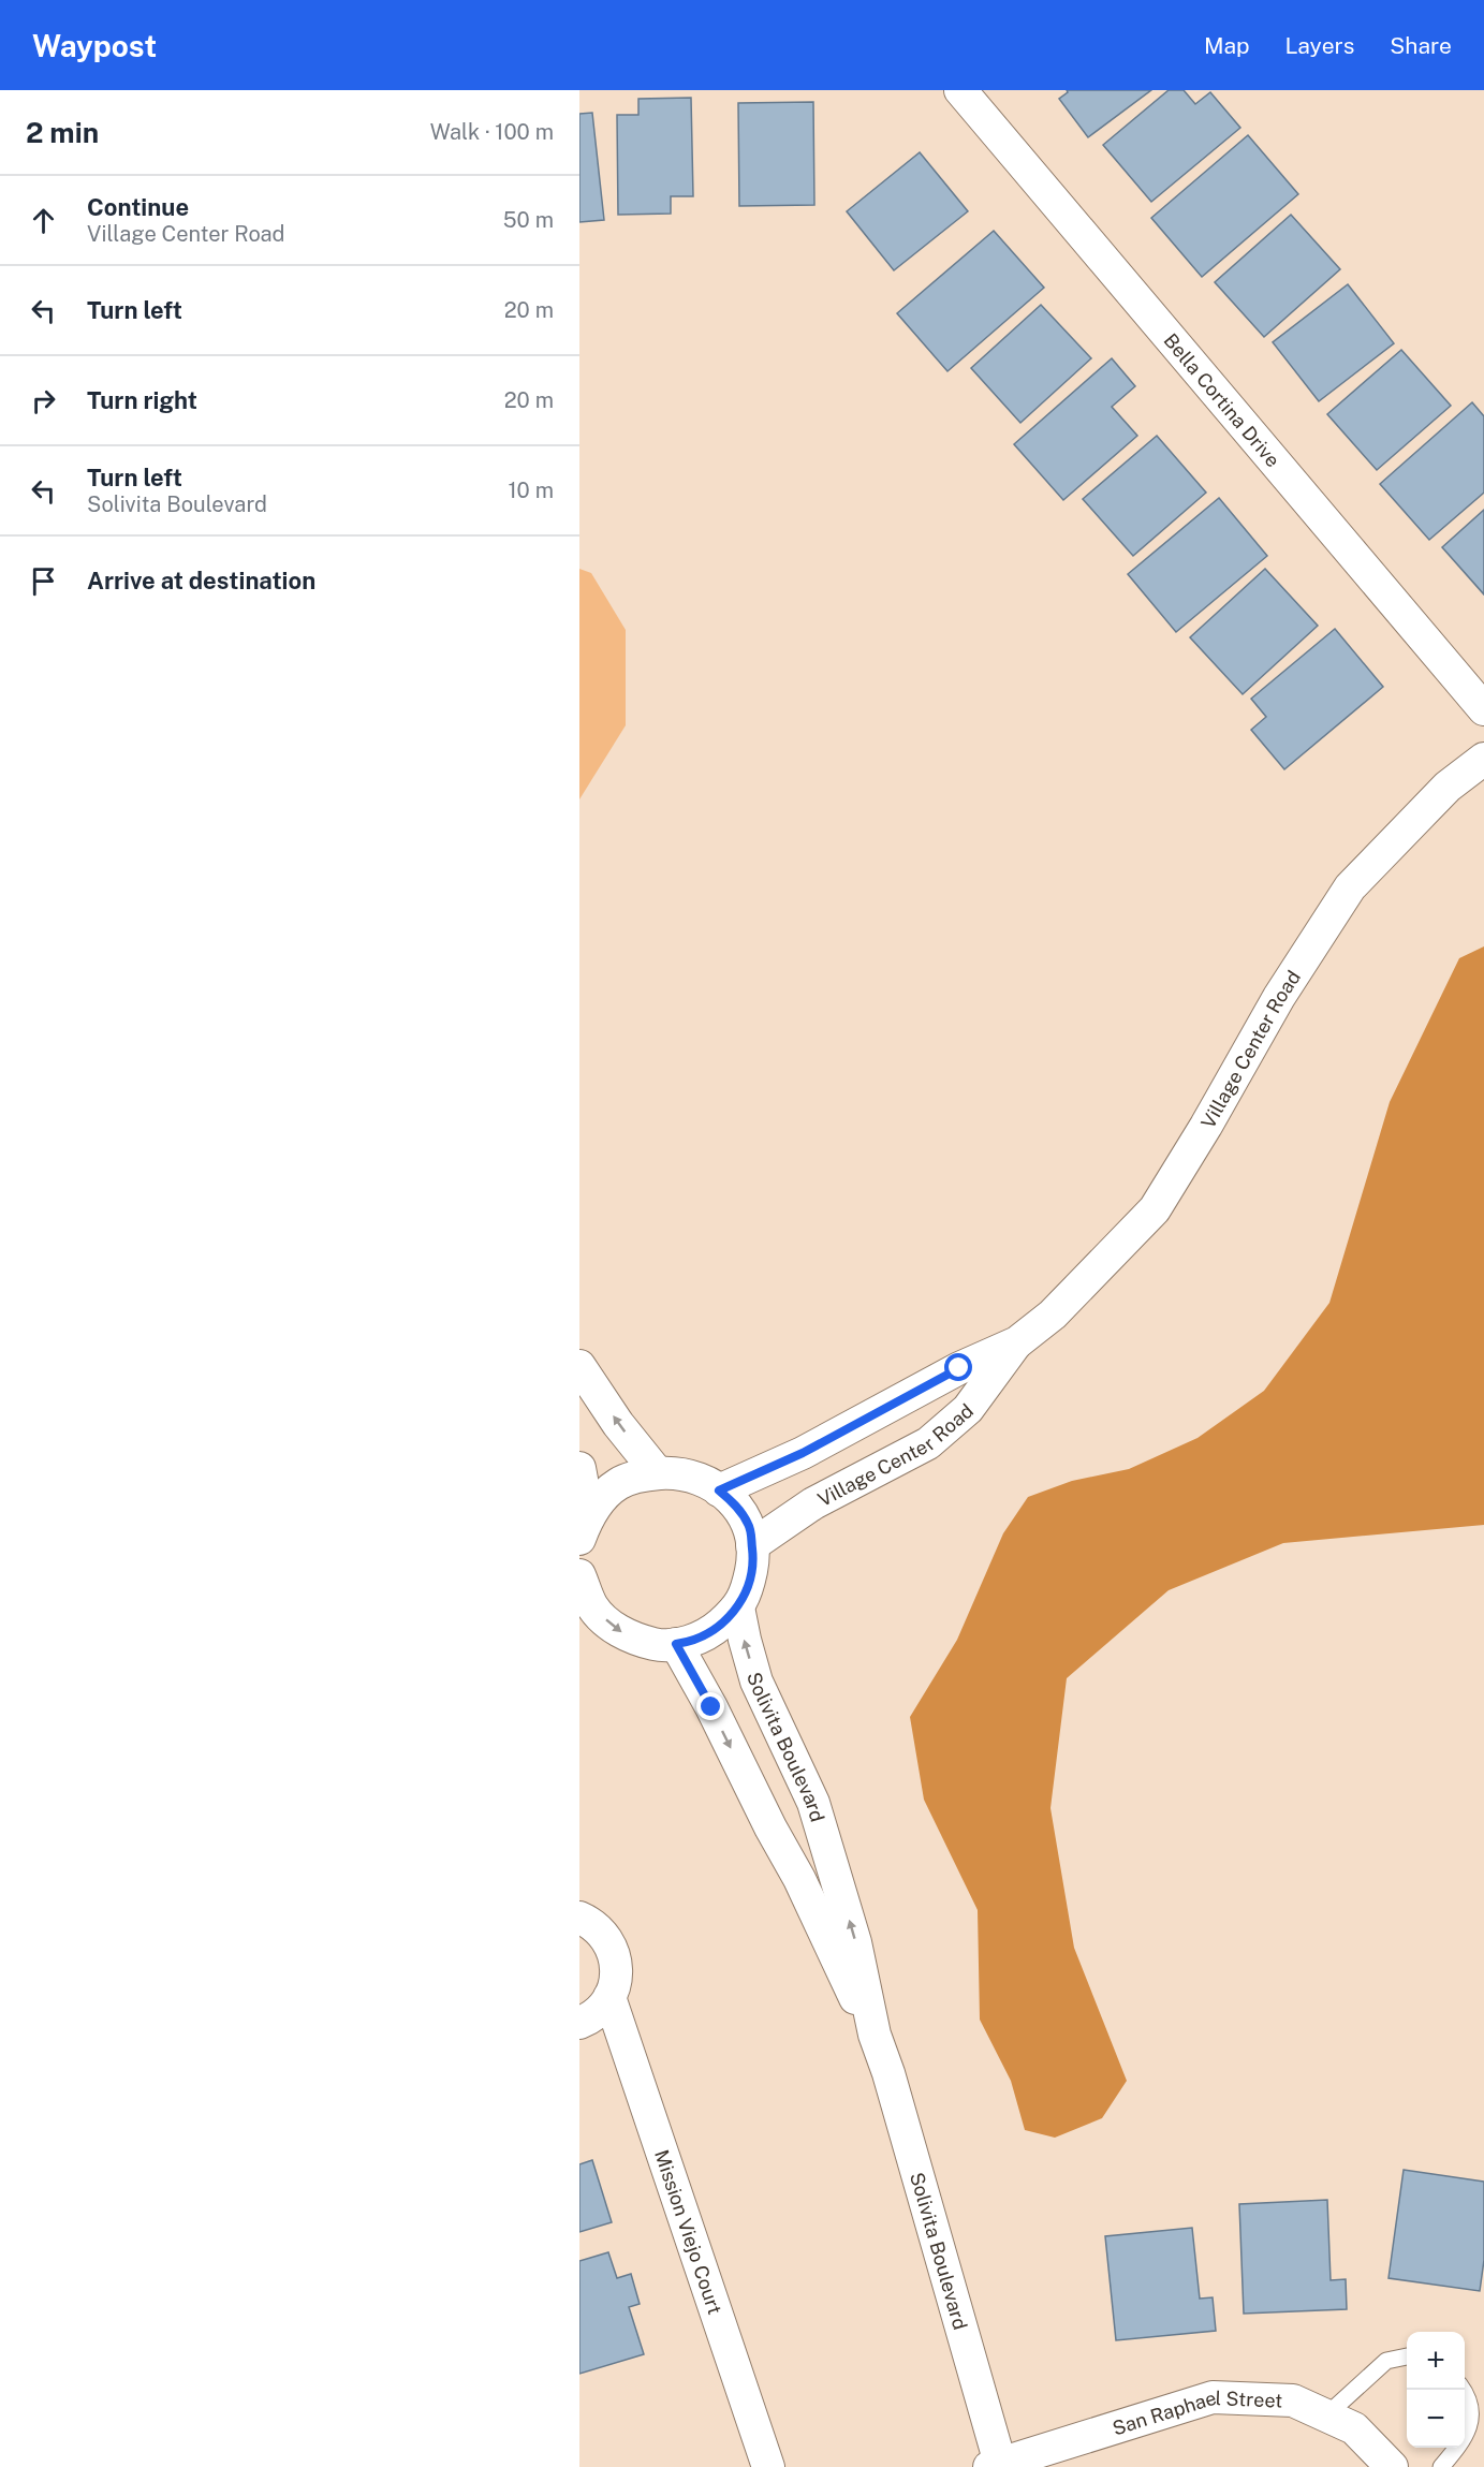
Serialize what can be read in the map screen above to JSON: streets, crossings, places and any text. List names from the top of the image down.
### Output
{
  "streets": {
    "street": [
      "Bella Cortina Drive",
      "Village Center Road",
      "Solivita Boulevard",
      "Mission Viejo Court",
      "San Raphael Street"
    ]
  },
  "crossings": [
    ["Solivita Boulevard", "San Raphael Street"]
  ],
  "page": {
    "header": "Waypost",
    "nav": ["Map", "Layers", "Share"],
    "heading": ["2 min", "Walk · 100 m"],
    "list": [
      ["Continue", "Village Center Road", "50 m"],
      ["Turn left", "20 m"],
      ["Turn right", "20 m"],
      ["Turn left", "Solivita Boulevard", "10 m"],
      "Arrive at destination"
    ],
    "map_buttons": ["+", "−"]
  }
}
